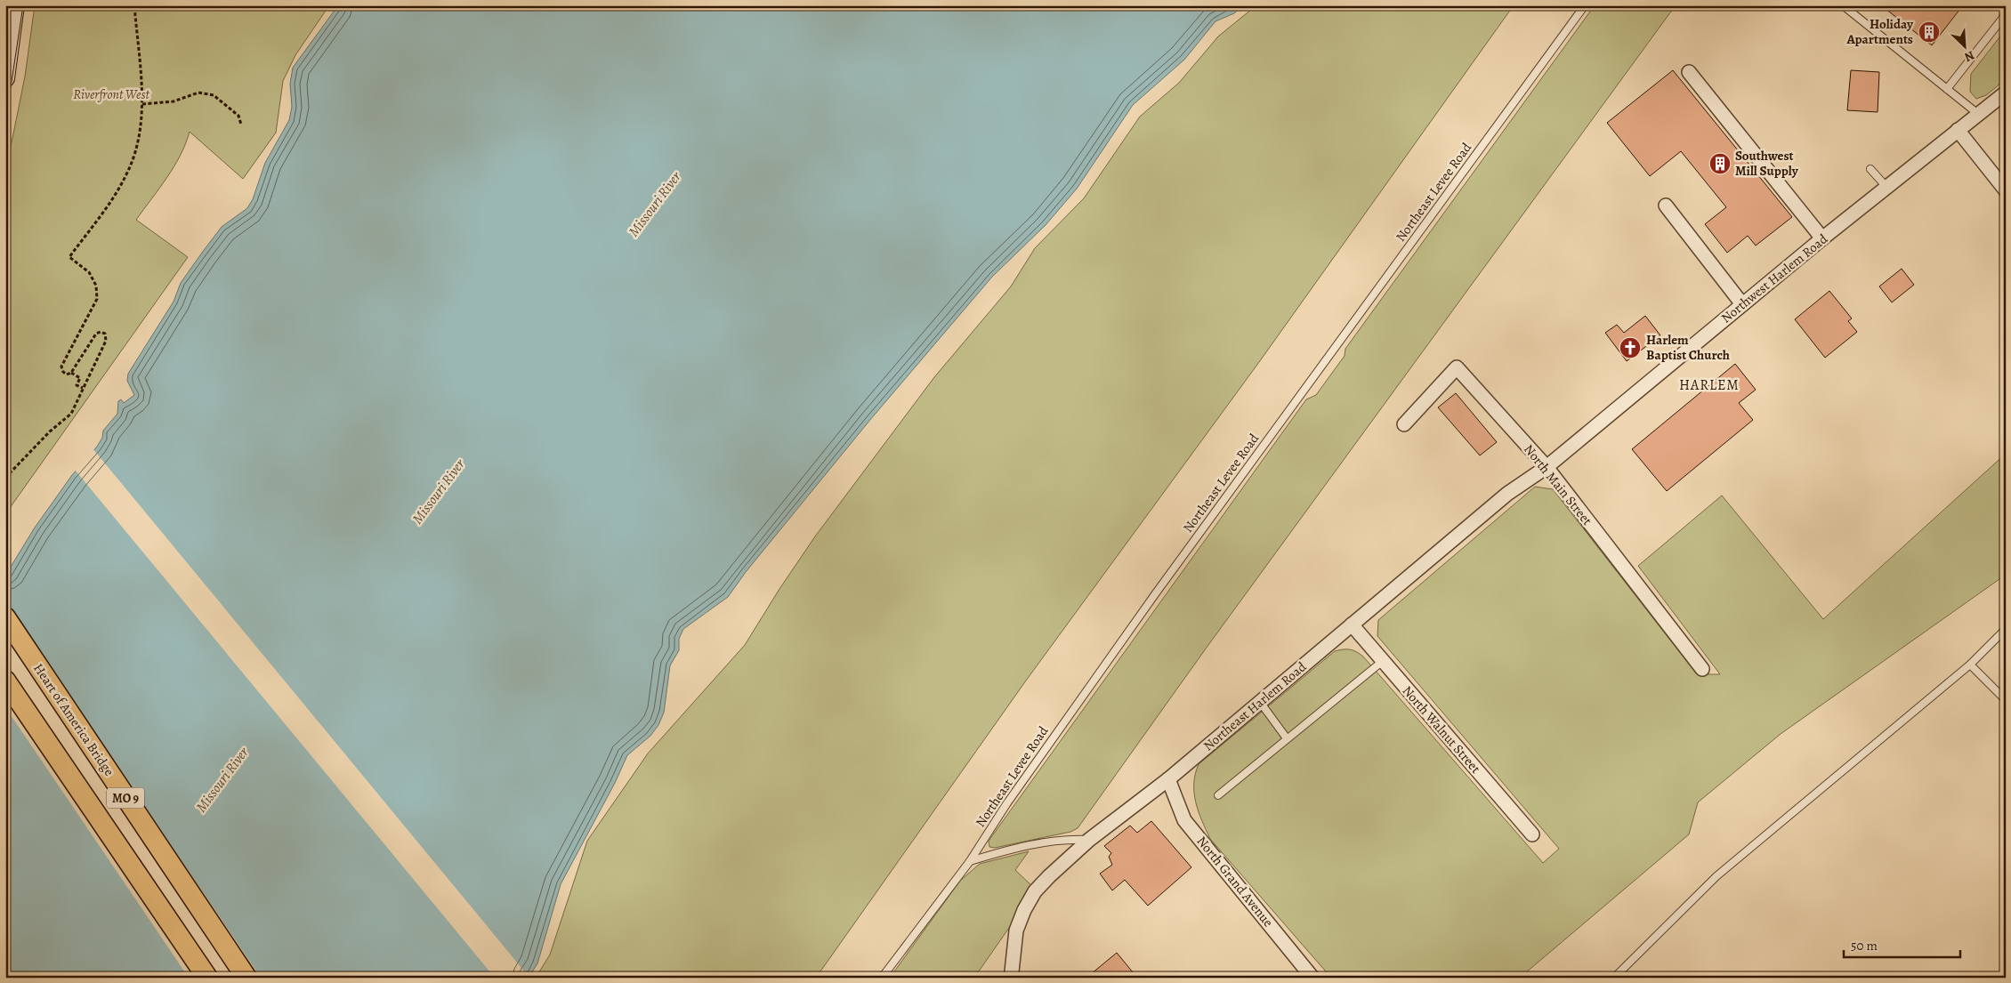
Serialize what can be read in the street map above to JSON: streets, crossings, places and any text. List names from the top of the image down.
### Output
{
  "streets": {
    "main road": ["Heart of America Bridge", "MO 9"],
    "street": [
      "Northwest Harlem Road",
      "North Main Street",
      "Northeast Harlem Road",
      "North Walnut Street",
      "North Grand Avenue"
    ],
    "lane": ["Northeast Levee Road"]
  },
  "crossings": [
    ["Northwest Harlem Road", "North Main Street"],
    ["Northwest Harlem Road", "Northeast Harlem Road"],
    ["North Main Street", "Northeast Harlem Road"],
    ["Northeast Harlem Road", "North Walnut Street"],
    ["Northeast Harlem Road", "North Grand Avenue"]
  ],
  "districts": ["HARLEM"],
  "water": ["Missouri River"],
  "parks": ["Riverfront West"],
  "places": {
    "building": ["Holiday Apartments", "Southwest Mill Supply"],
    "church": ["Harlem Baptist Church"]
  },
  "scale_bar": "50 m",
  "north": "bottom right"
}
